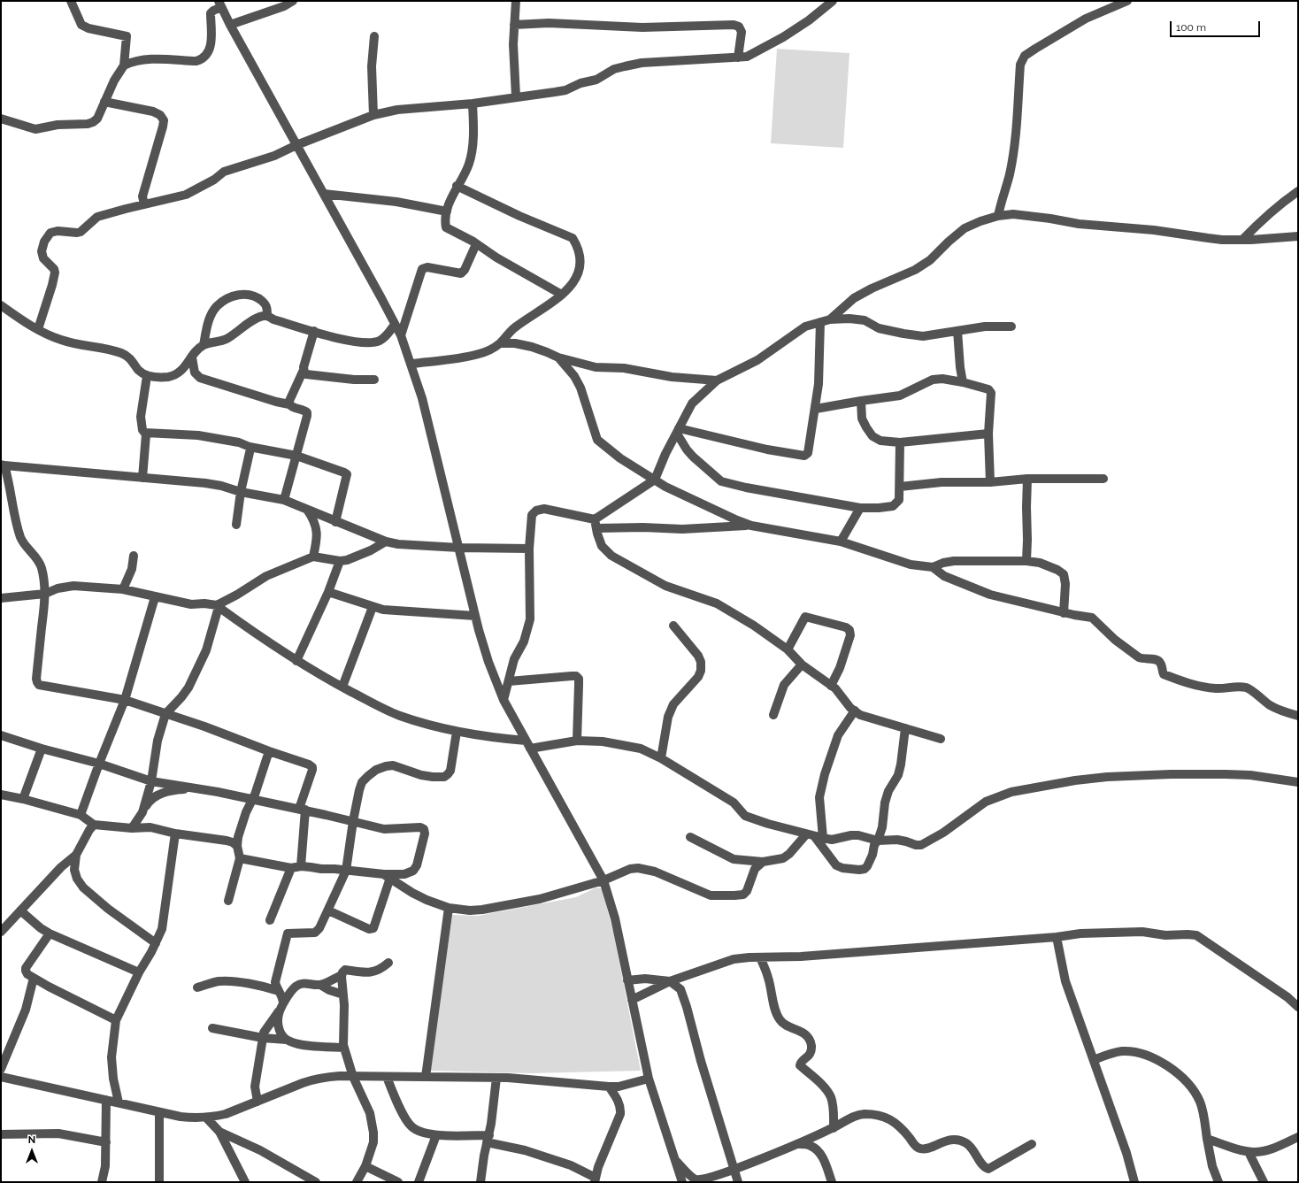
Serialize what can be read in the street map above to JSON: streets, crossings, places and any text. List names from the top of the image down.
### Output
{
  "scale_bar": "100 m",
  "north": "top"
}
